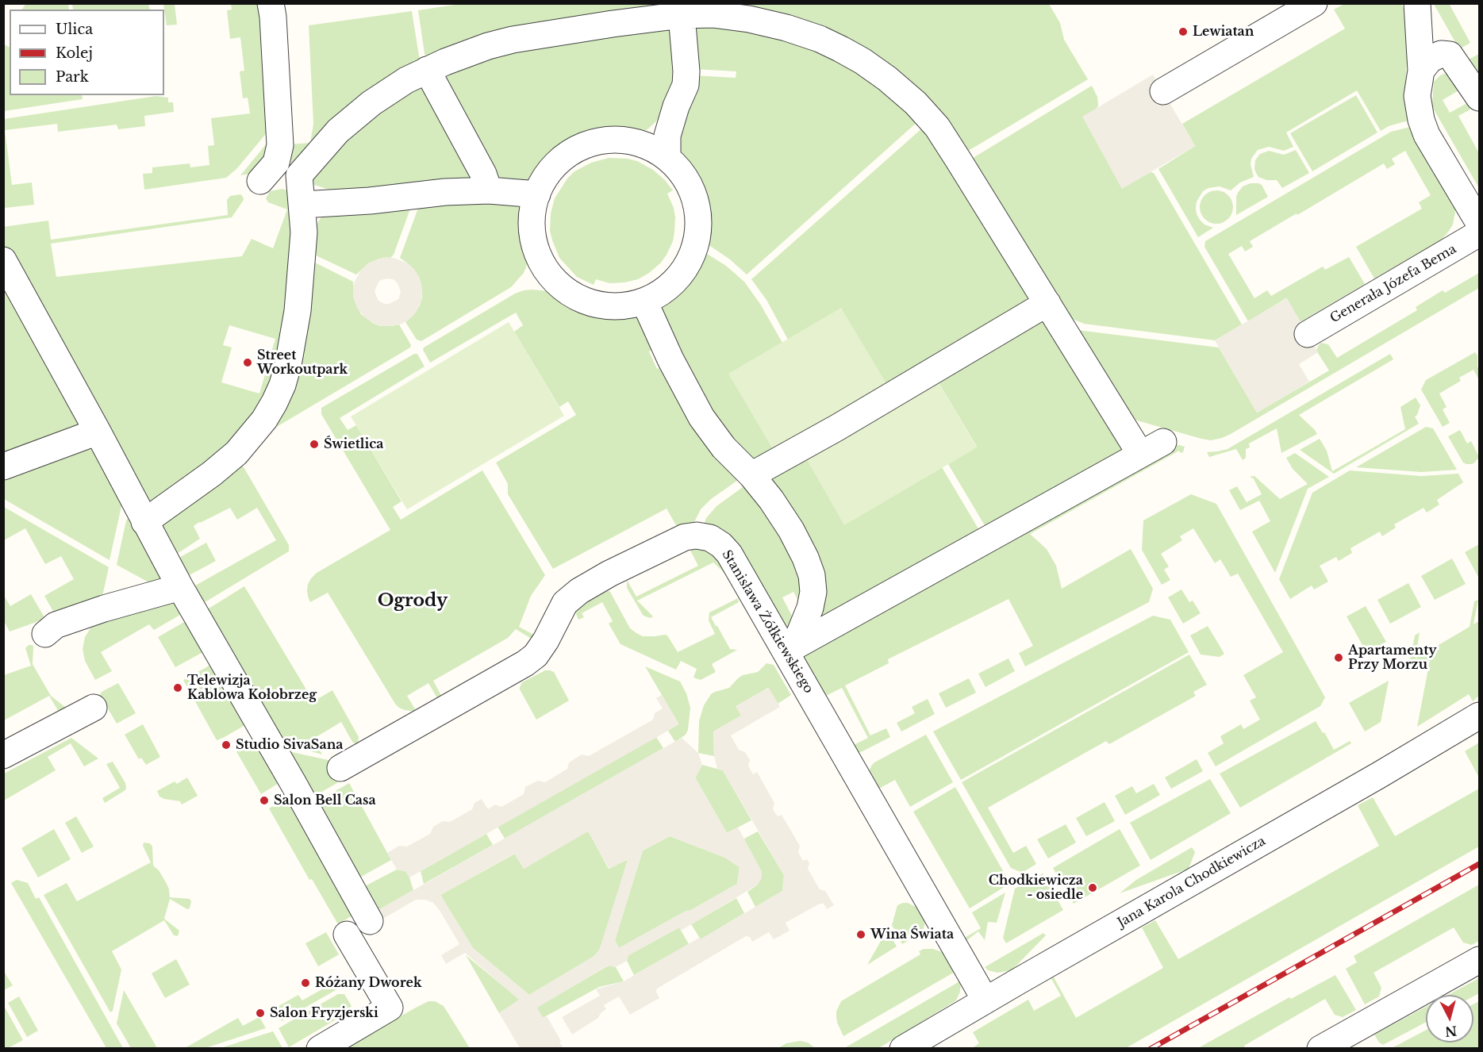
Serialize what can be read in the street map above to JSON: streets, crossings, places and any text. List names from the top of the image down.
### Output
{
  "streets": {
    "street": ["Generała Józefa Bema", "Stanisława Żółkiewskiego", "Jana Karola Chodkiewicza"]
  },
  "crossings": [
    ["Stanisława Żółkiewskiego", "Jana Karola Chodkiewicza"]
  ],
  "districts": ["Ogrody"],
  "places": [
    "Lewiatan",
    "Street Workoutpark",
    "Świetlica",
    "Apartamenty Przy Morzu",
    "Telewizja Kablowa Kołobrzeg",
    "Studio SivaSana",
    "Salon Bell Casa",
    "Chodkiewicza - osiedle",
    "Wina Świata",
    "Różany Dworek",
    "Salon Fryzjerski"
  ],
  "legend": ["Ulica", "Kolej", "Park"],
  "north": "bottom"
}
